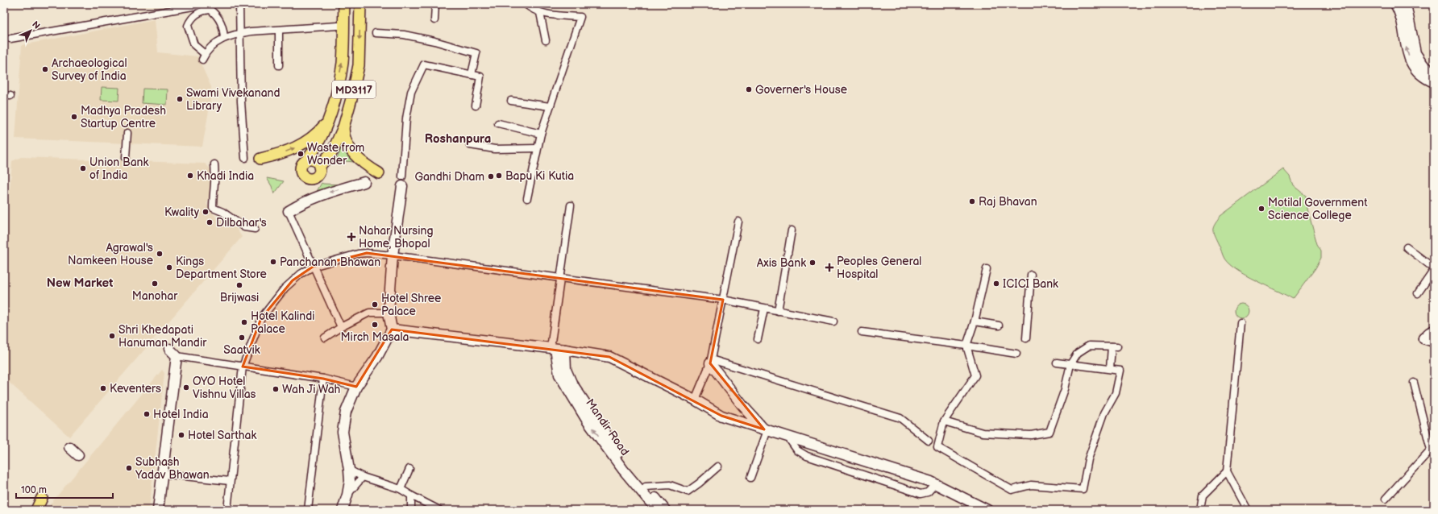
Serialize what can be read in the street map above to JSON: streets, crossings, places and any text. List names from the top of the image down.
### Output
{
  "streets": {
    "main road": ["MD3117"],
    "street": ["Mandir Road"]
  },
  "districts": ["Roshanpura", "New Market"],
  "places": {
    "other": [
      "Archaeological Survey of India",
      "Governer's House",
      "Swami Vivekanand Library",
      "Madhya Pradesh Startup Centre",
      "Waste from Wonder",
      "Union Bank of India",
      "Khadi India",
      "Bapu Ki Kutia",
      "Gandhi Dham",
      "Raj Bhavan",
      "Motilal Government Science College",
      "Kwality",
      "Dilbahar's",
      "Agrawal's Namkeen House",
      "Panchanan Bhawan",
      "Axis Bank",
      "Kings Department Store",
      "Manohar",
      "ICICI Bank",
      "Brijwasi",
      "Hotel Shree Palace",
      "Hotel Kalindi Palace",
      "Mirch Masala",
      "Shri Khedapati Hanuman Mandir",
      "Saatvik",
      "OYO Hotel Vishnu Villas",
      "Keventers",
      "Wah Ji Wah",
      "Hotel India",
      "Hotel Sarthak",
      "Subhash Yadav Bhawan"
    ],
    "health": ["Nahar Nursing Home, Bhopal", "Peoples General Hospital"]
  },
  "scale_bar": "100 m",
  "north": "top right"
}
